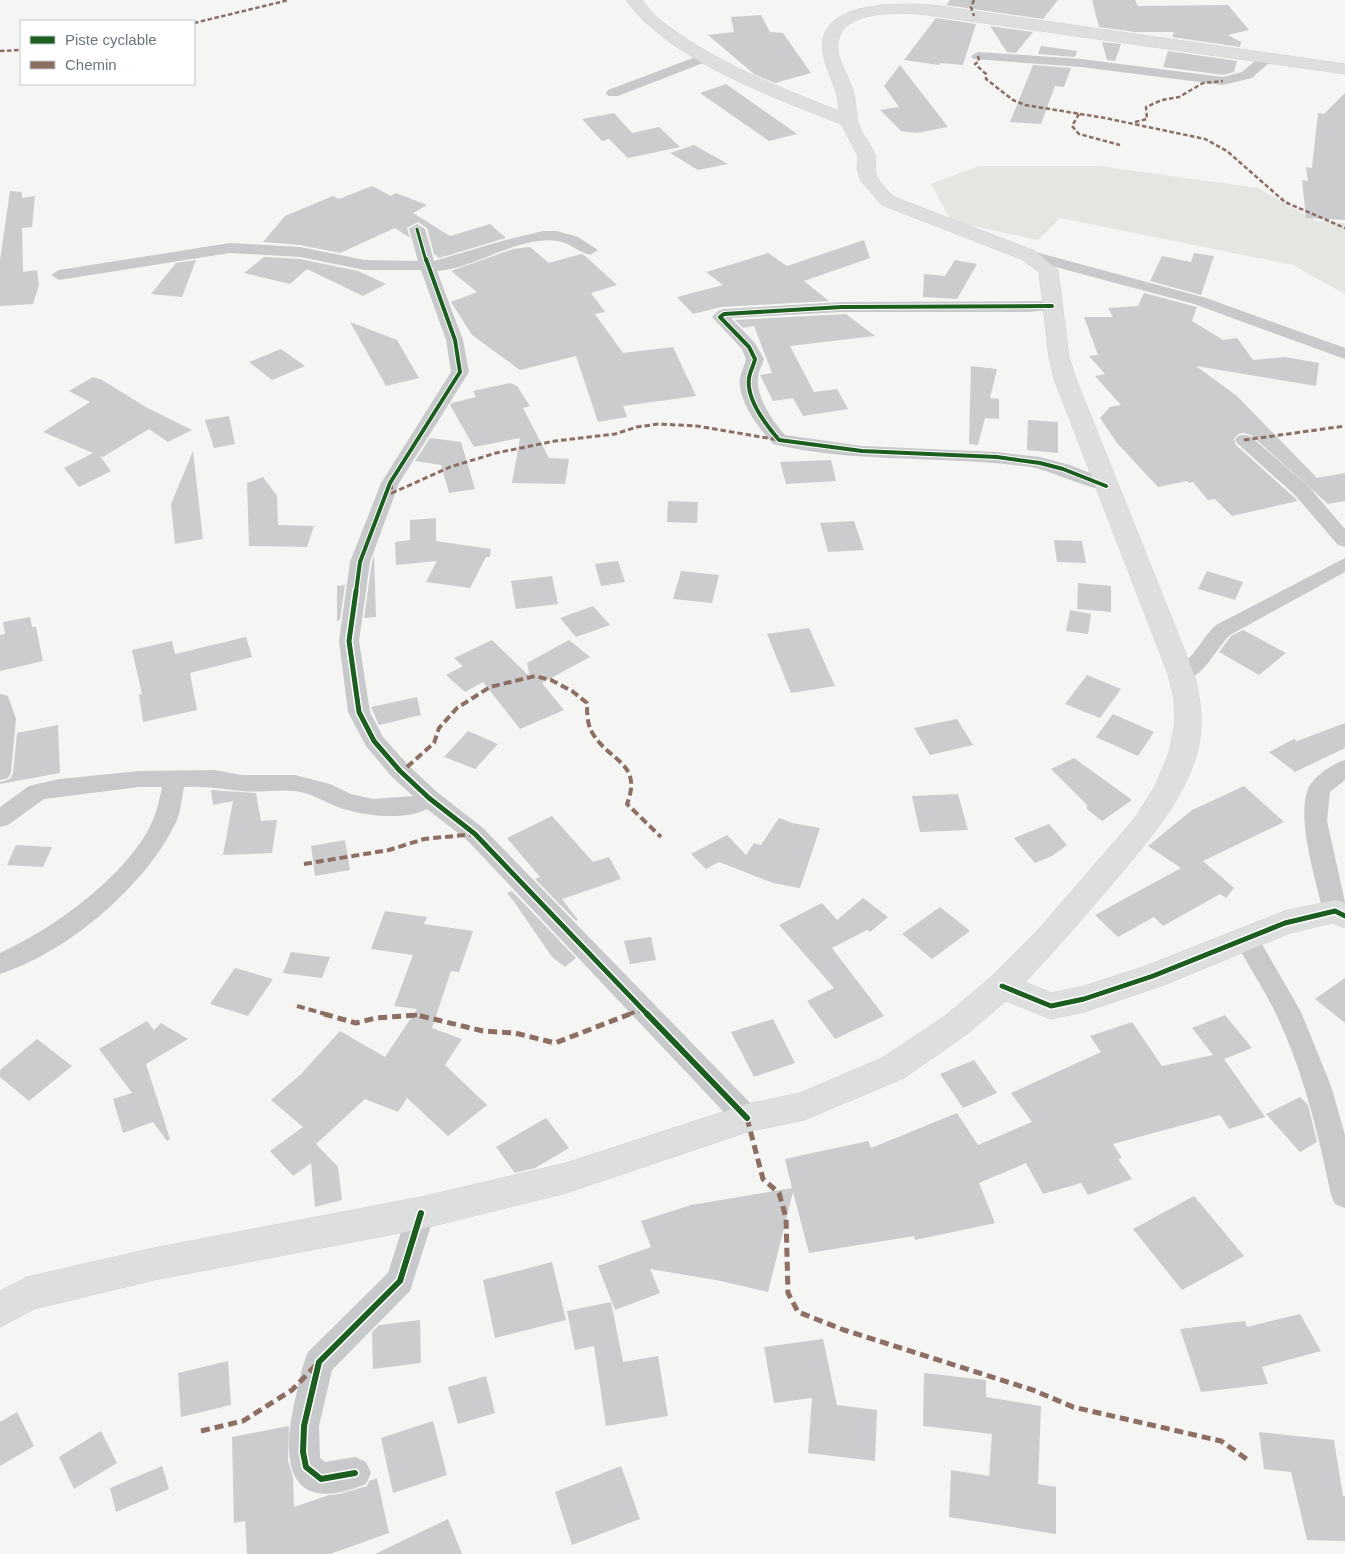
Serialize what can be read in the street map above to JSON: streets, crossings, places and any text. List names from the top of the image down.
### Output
{
  "legend": ["Piste cyclable", "Chemin"]
}
